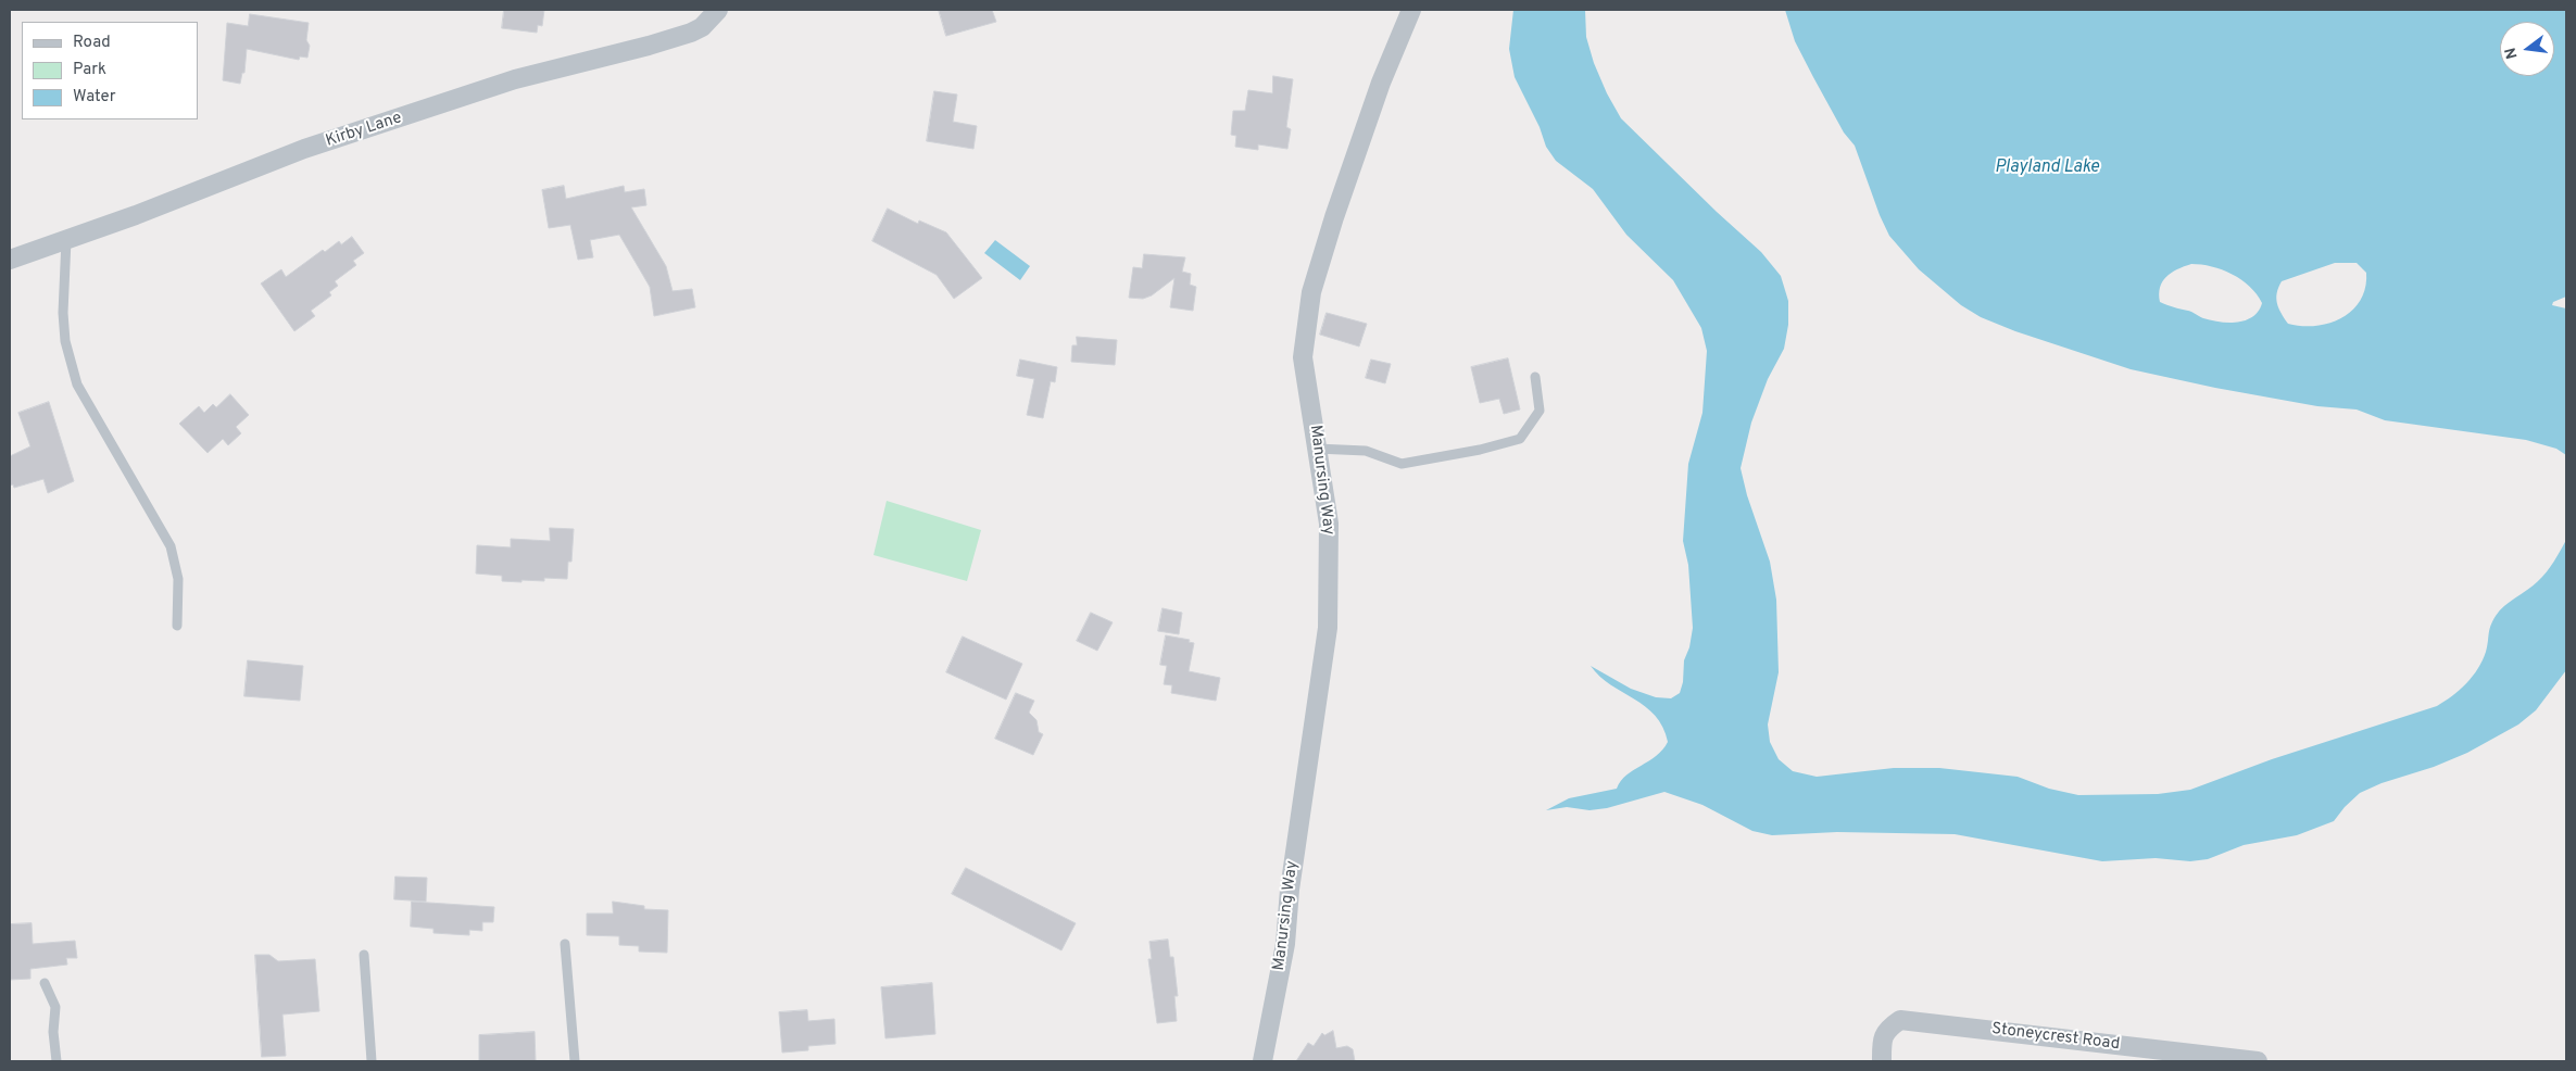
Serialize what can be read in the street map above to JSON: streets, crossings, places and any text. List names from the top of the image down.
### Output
{
  "streets": {
    "street": ["Kirby Lane", "Manursing Way", "Stoneycrest Road"]
  },
  "water": ["Playland Lake"],
  "legend": ["Road", "Park", "Water"],
  "north": "left"
}
